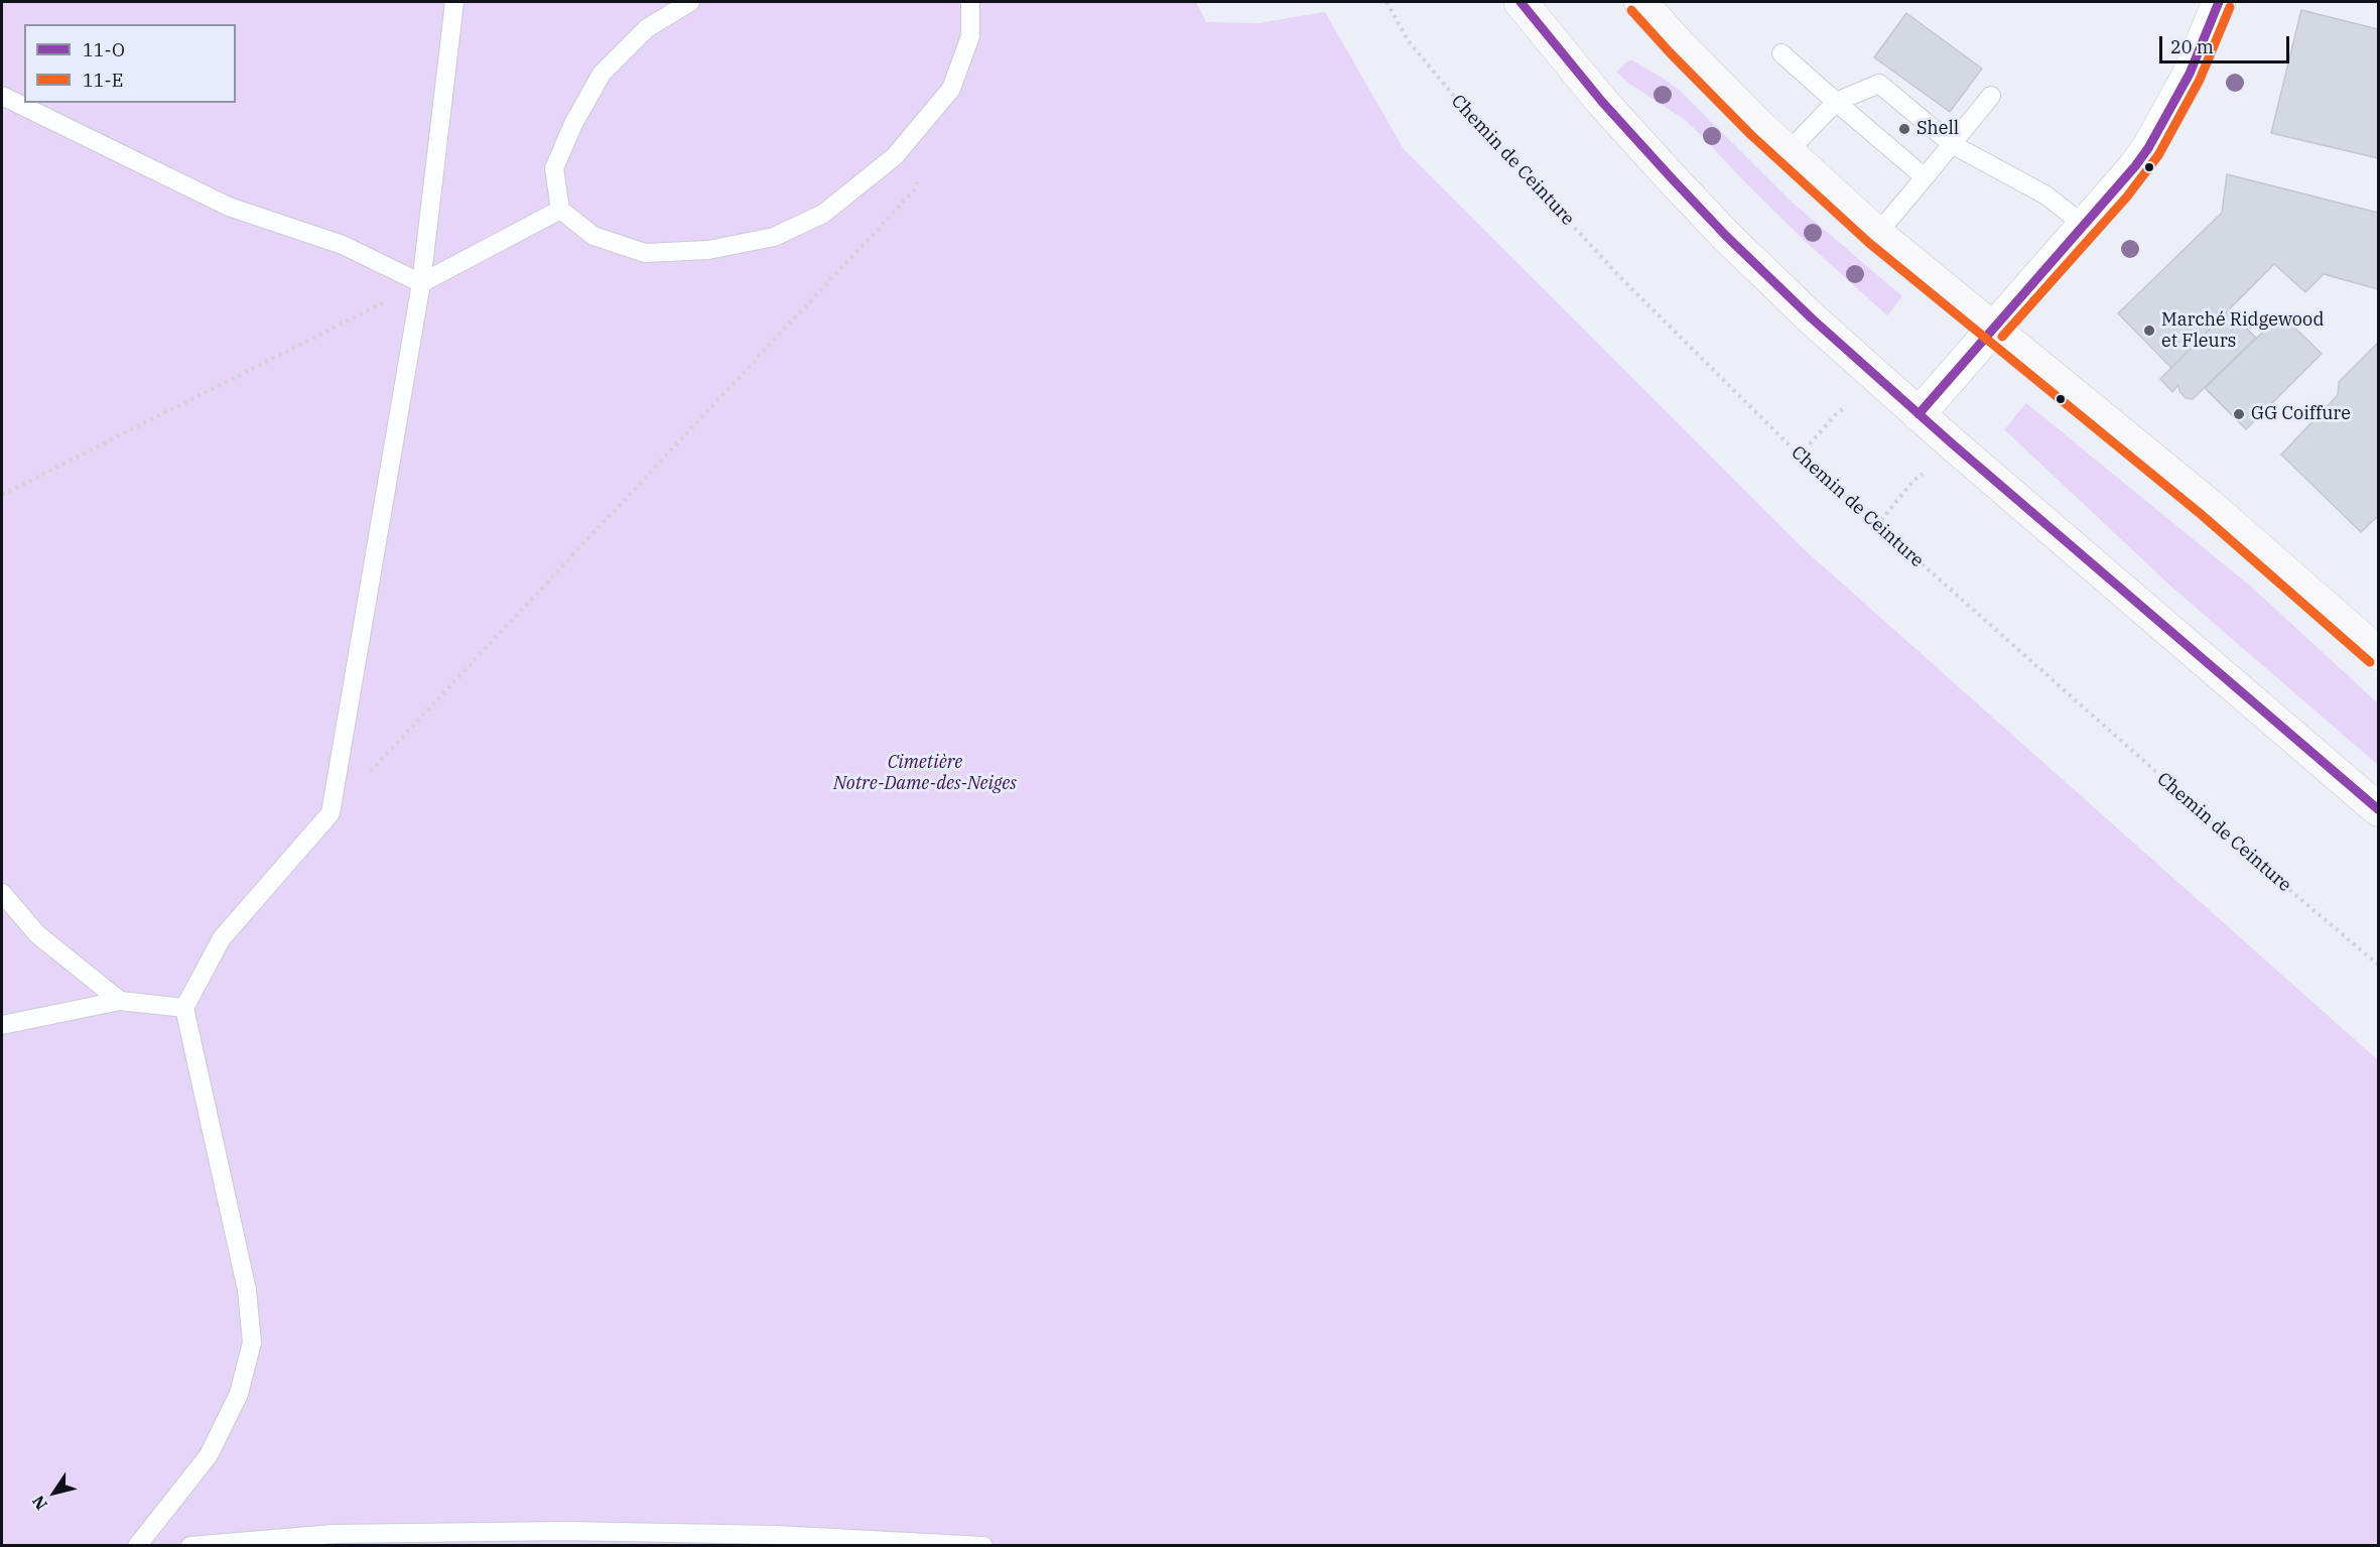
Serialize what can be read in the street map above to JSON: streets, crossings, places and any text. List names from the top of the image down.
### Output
{
  "streets": {
    "path": ["Chemin de Ceinture"]
  },
  "parks": ["Cimetière Notre-Dame-des-Neiges"],
  "places": ["Shell", "Marché Ridgewood et Fleurs", "GG Coiffure"],
  "lines": ["transit line 11-O", "transit line 11-E"],
  "legend": ["11-O", "11-E"],
  "scale_bar": "20 m",
  "north": "bottom left"
}
